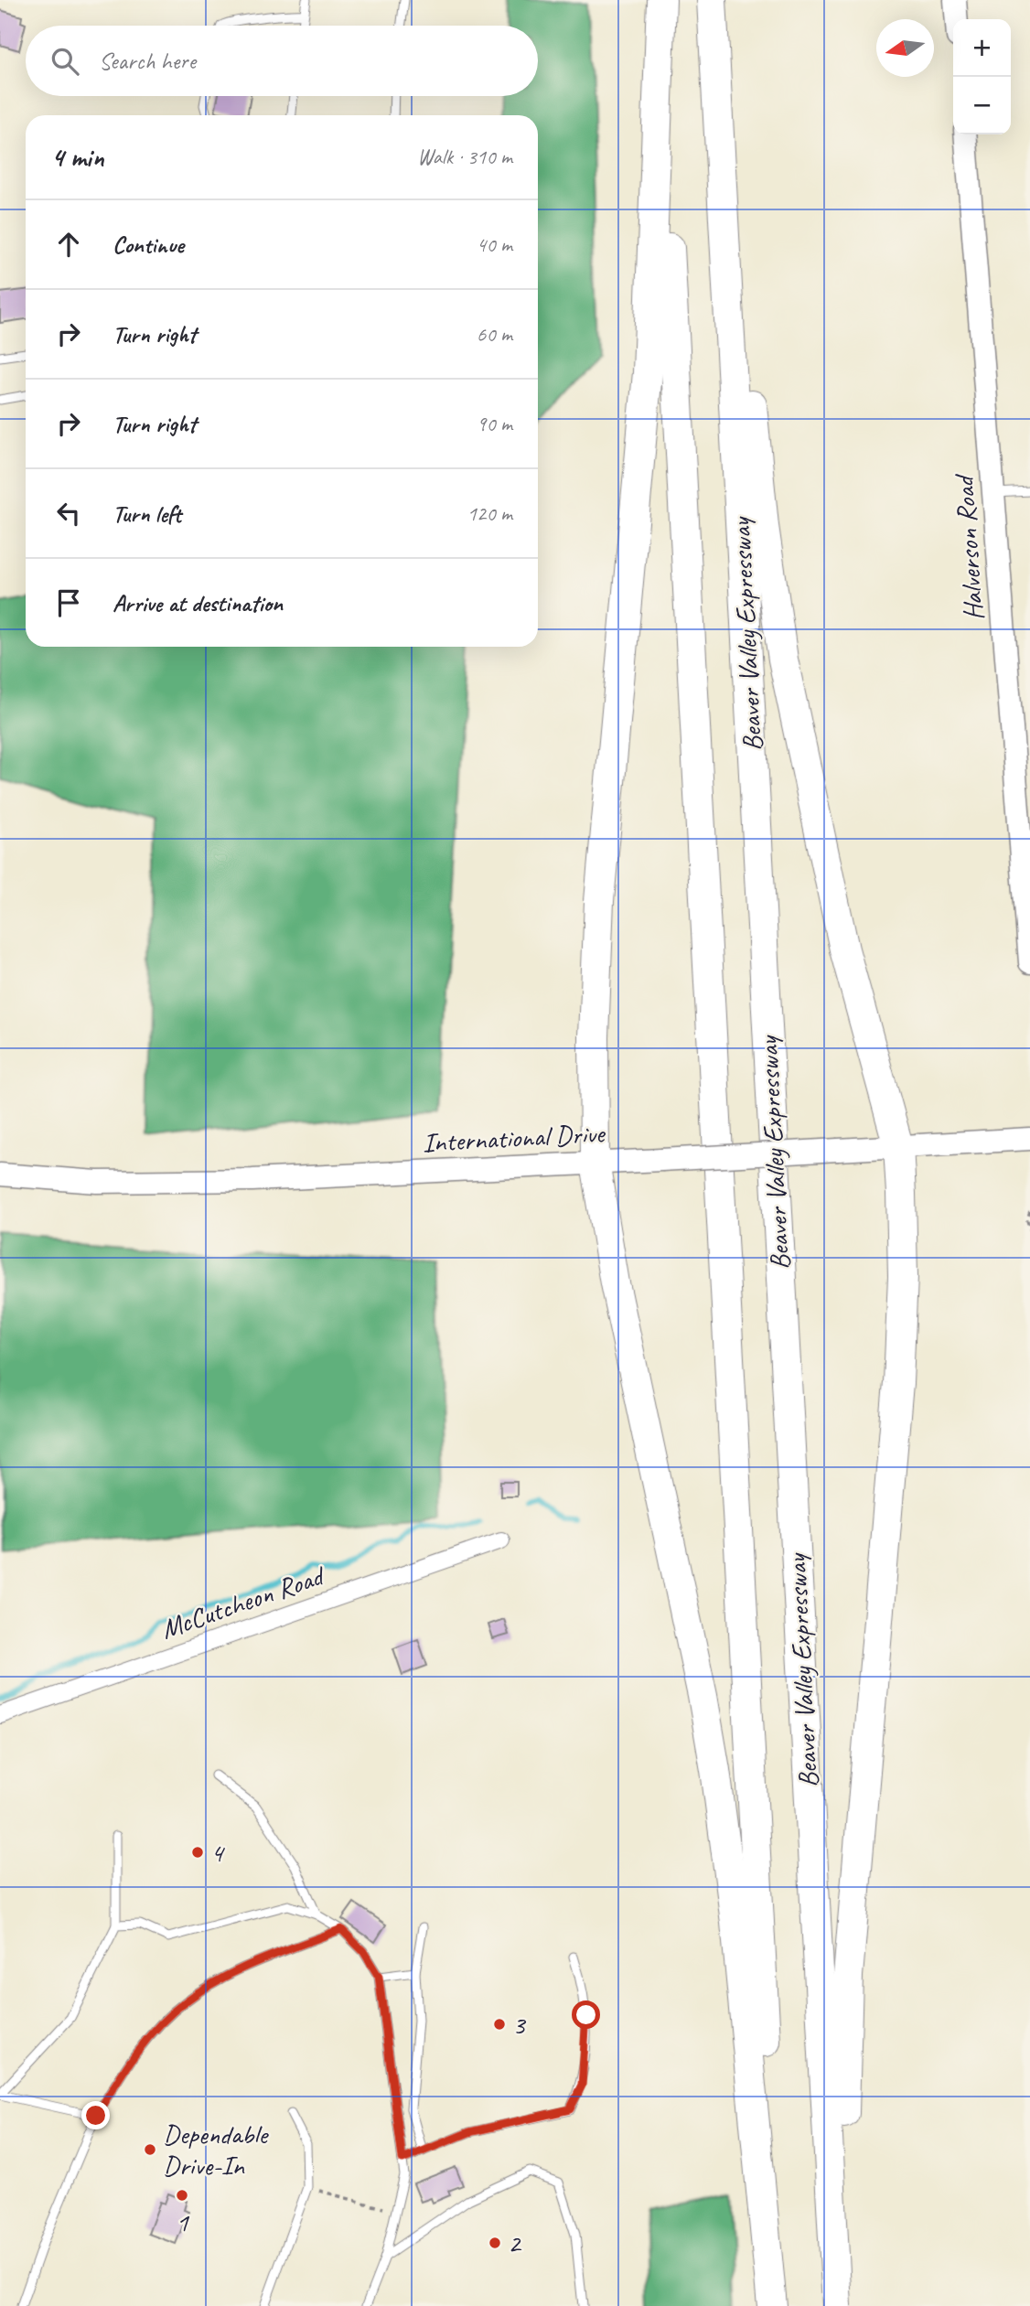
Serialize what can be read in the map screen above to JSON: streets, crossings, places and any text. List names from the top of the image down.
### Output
{
  "streets": {
    "highway": ["Beaver Valley Expressway"],
    "street": ["Halverson Road", "International Drive", "McCutcheon Road"]
  },
  "places": [
    "4",
    "3",
    "Dependable Drive-In",
    "1",
    "2"
  ],
  "north": "left",
  "page": {
    "map_buttons": ["+", "−"],
    "search": "Search here",
    "heading": ["4 min", "Walk · 310 m"],
    "list": [
      ["Continue", "40 m"],
      ["Turn right", "60 m"],
      ["Turn right", "90 m"],
      ["Turn left", "120 m"],
      "Arrive at destination"
    ]
  }
}
